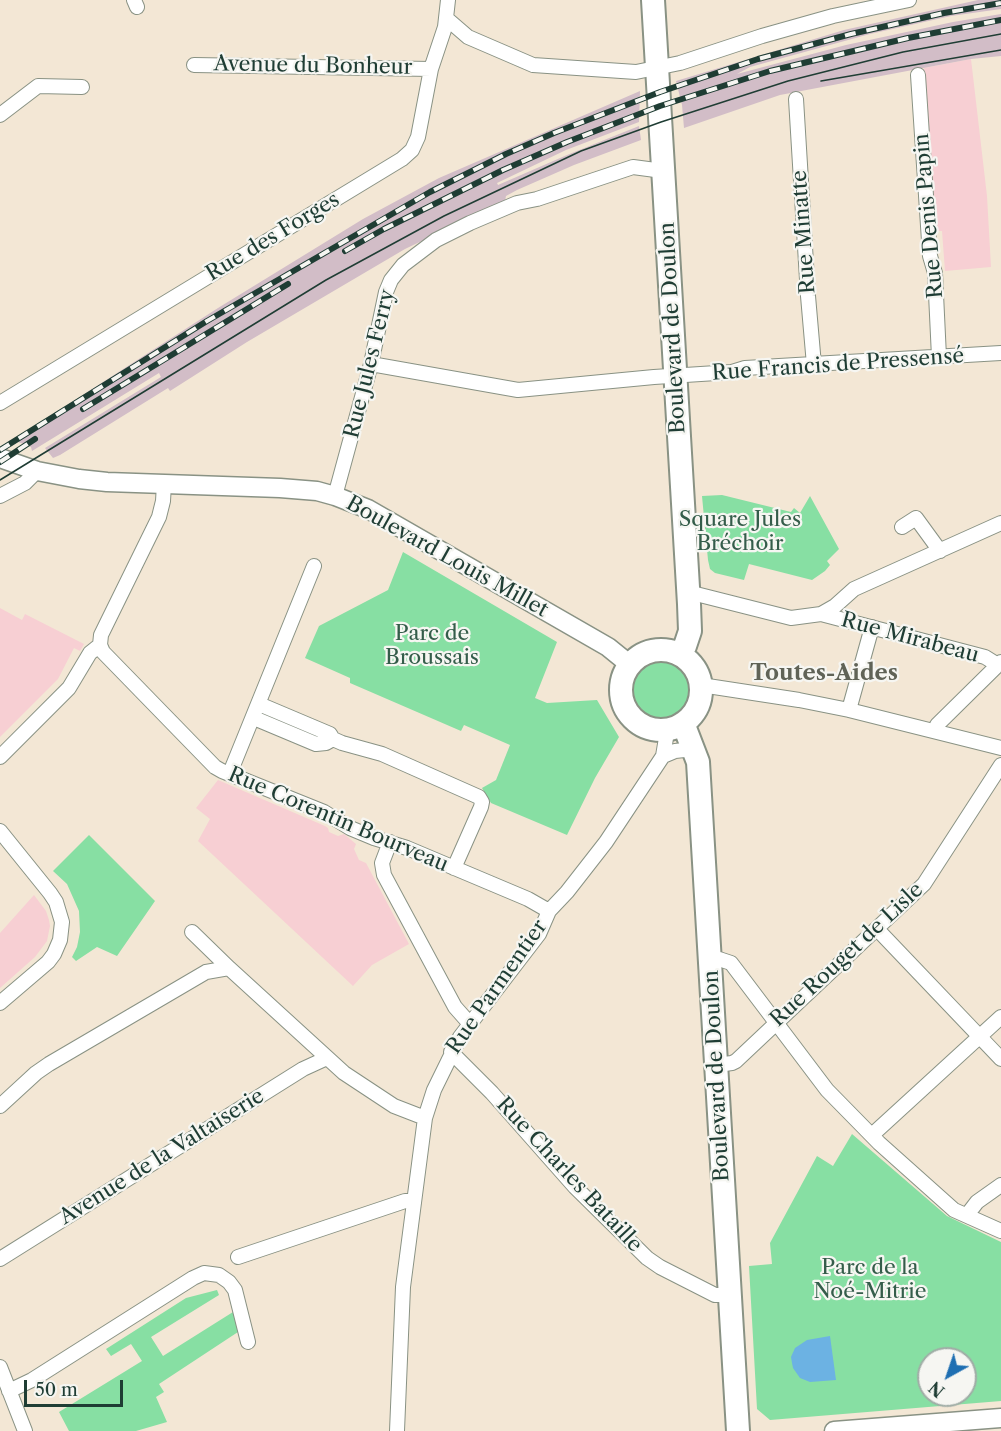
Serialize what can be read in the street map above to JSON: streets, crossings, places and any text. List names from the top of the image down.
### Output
{
  "streets": {
    "main road": ["Boulevard de Doulon"],
    "street": [
      "Avenue du Bonheur",
      "Rue Denis Papin",
      "Rue Minatte",
      "Rue des Forges",
      "Rue Jules Ferry",
      "Rue Francis de Pressensé",
      "Boulevard Louis Millet",
      "Rue Mirabeau",
      "Rue Corentin Bourveau",
      "Rue Rouget de Lisle",
      "Rue Parmentier",
      "Avenue de la Valtaiserie",
      "Rue Charles Bataille"
    ]
  },
  "crossings": [
    ["Avenue du Bonheur", "Rue des Forges"],
    ["Rue Denis Papin", "Rue Francis de Pressensé"],
    ["Rue Minatte", "Rue Francis de Pressensé"],
    ["Boulevard de Doulon", "Rue Jules Ferry"],
    ["Boulevard de Doulon", "Rue Francis de Pressensé"],
    ["Boulevard de Doulon", "Boulevard Louis Millet"],
    ["Boulevard de Doulon", "Rue Rouget de Lisle"],
    ["Boulevard de Doulon", "Rue Charles Bataille"],
    ["Rue Jules Ferry", "Rue Francis de Pressensé"],
    ["Rue Jules Ferry", "Boulevard Louis Millet"],
    ["Rue Corentin Bourveau", "Rue Parmentier"],
    ["Rue Parmentier", "Rue Charles Bataille"]
  ],
  "districts": ["Toutes-Aides"],
  "parks": ["Square Jules Bréchoir", "Parc de Broussais", "Parc de la Noé-Mitrie"],
  "scale_bar": "50 m",
  "north": "bottom left"
}
